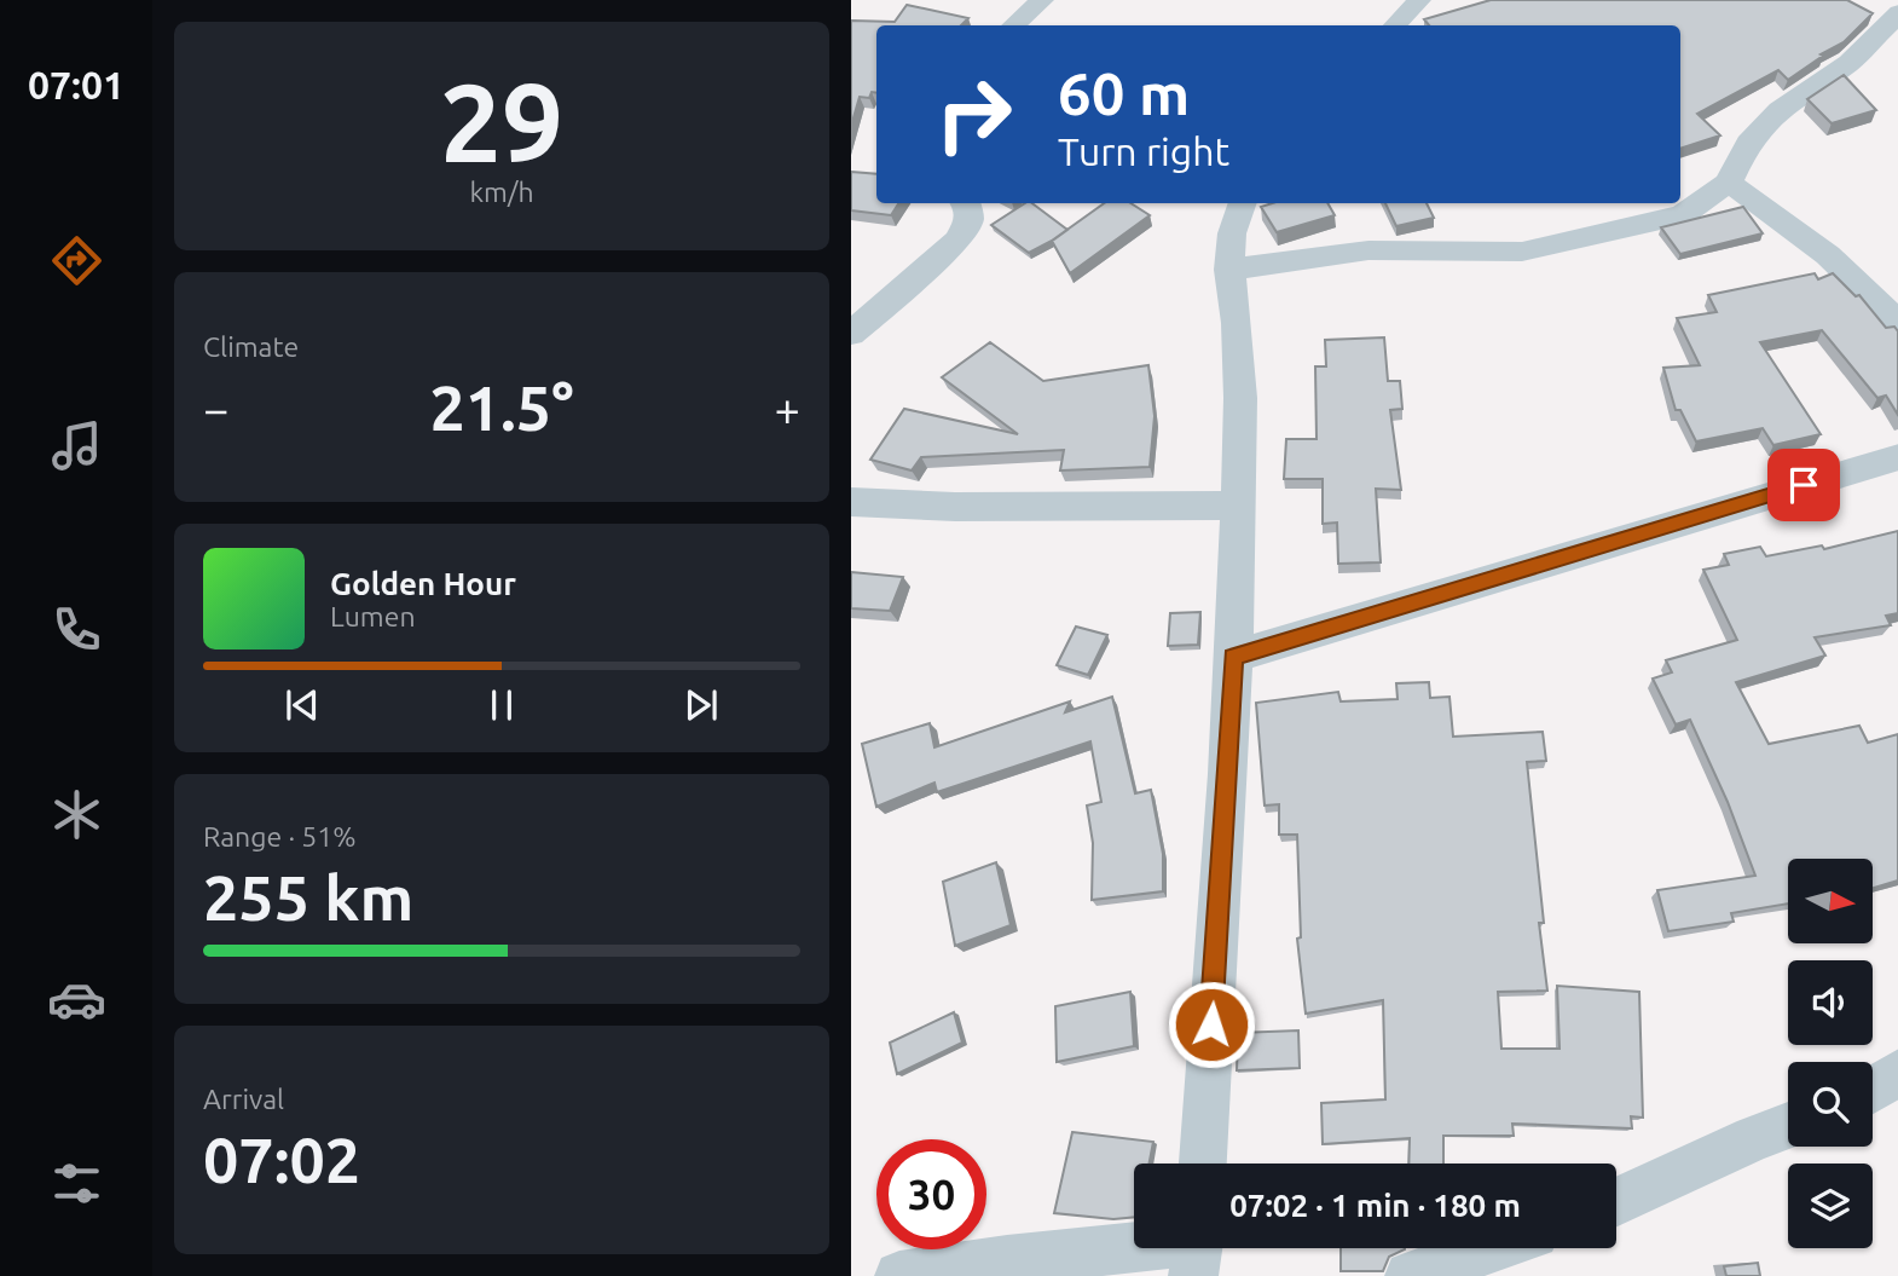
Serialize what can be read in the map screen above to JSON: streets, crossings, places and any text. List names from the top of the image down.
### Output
{
  "north": "right",
  "page": {
    "tabs": "07:01",
    "tile": [
      ["29", "km/h"],
      "Climate",
      ["Range · 51%", "255 km"],
      ["Arrival", "07:02"]
    ],
    "turn": ["60 m", "Turn right"],
    "heat": ["−", "21.5°", "+"],
    "song": ["Golden Hour", "Lumen"],
    "limit": "30",
    "trip": "07:02 · 1 min · 180 m"
  }
}
